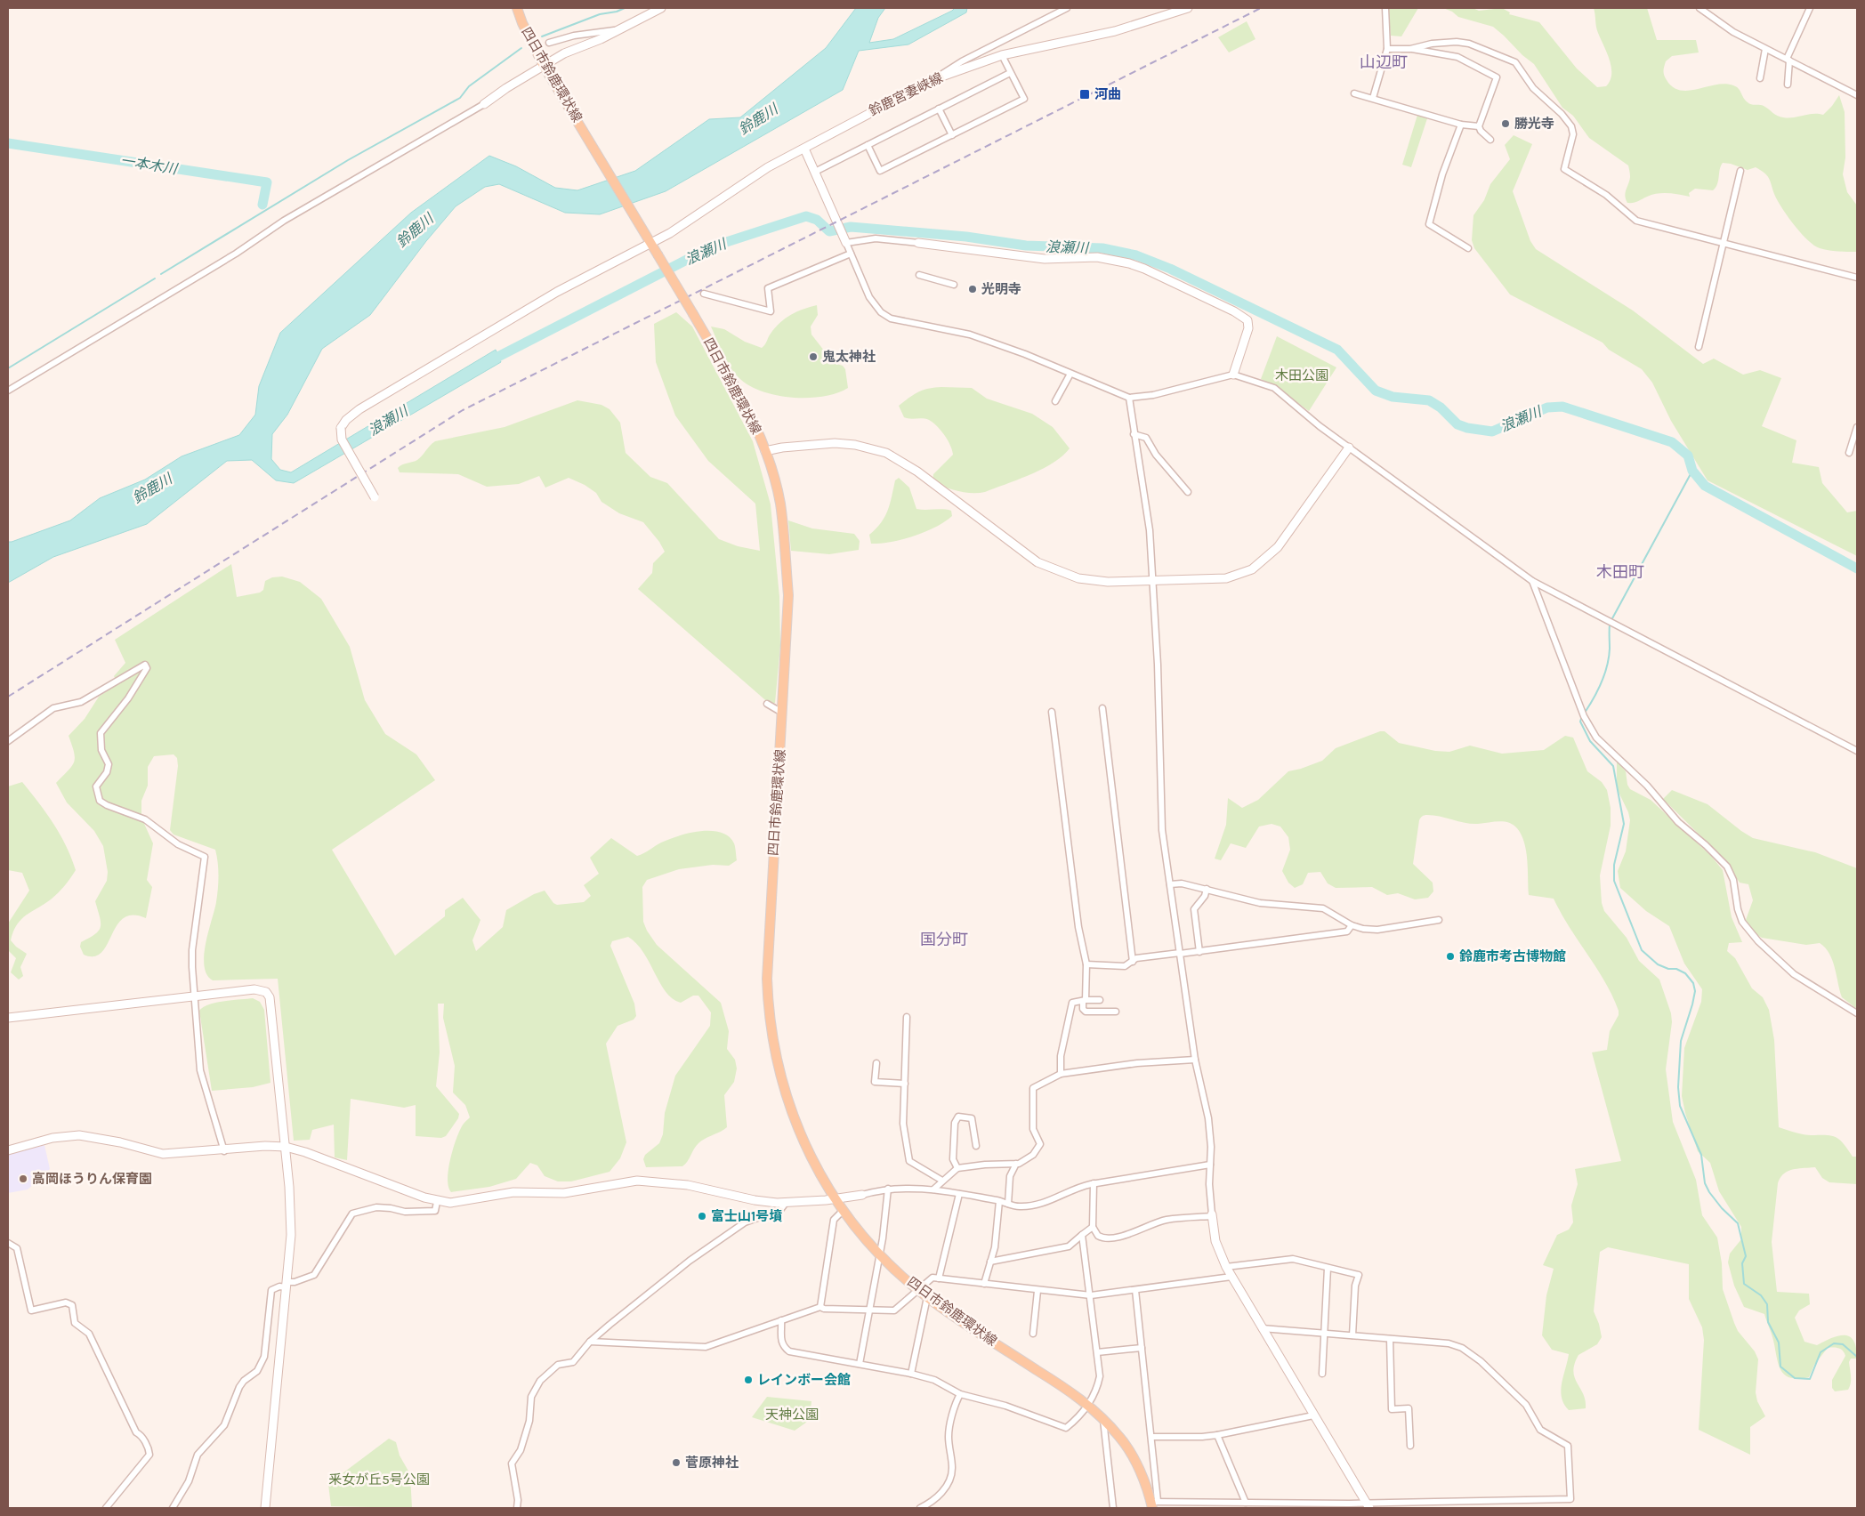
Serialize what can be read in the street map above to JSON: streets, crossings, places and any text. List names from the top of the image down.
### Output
{
  "streets": {
    "main road": ["四日市鈴鹿環状線"],
    "street": ["鈴鹿宮妻峡線"]
  },
  "crossings": [
    ["四日市鈴鹿環状線", "鈴鹿宮妻峡線"]
  ],
  "districts": ["山辺町", "木田町", "国分町"],
  "water": ["鈴鹿川", "一本木川", "浪瀬川"],
  "parks": ["木田公園", "天神公園", "釆女が丘5号公園"],
  "places": {
    "transit": ["河曲"],
    "other": [
      "勝光寺",
      "光明寺",
      "鬼太神社",
      "鈴鹿市考古博物館",
      "高岡ほうりん保育園",
      "富士山1号墳",
      "レインボー会館",
      "菅原神社"
    ]
  }
}
